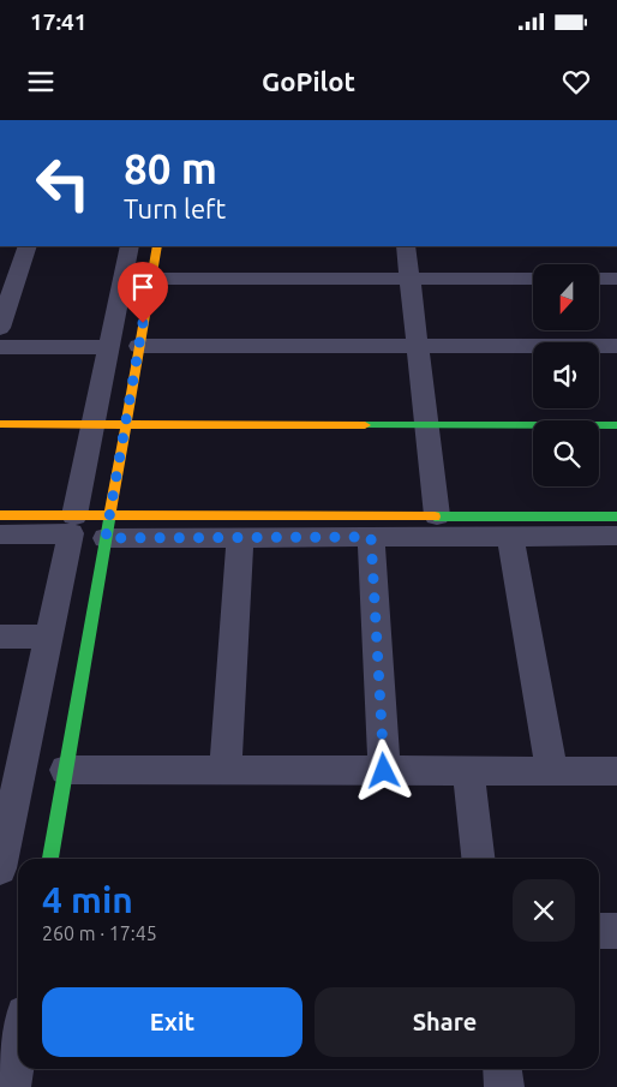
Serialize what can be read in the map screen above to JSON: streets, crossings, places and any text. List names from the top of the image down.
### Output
{
  "north": "bottom",
  "page": {
    "status": "17:41",
    "header": "GoPilot",
    "turn": ["80 m", "Turn left"],
    "heading": ["4 min", "260 m · 17:45"],
    "buttons": ["Exit", "Share"]
  }
}
